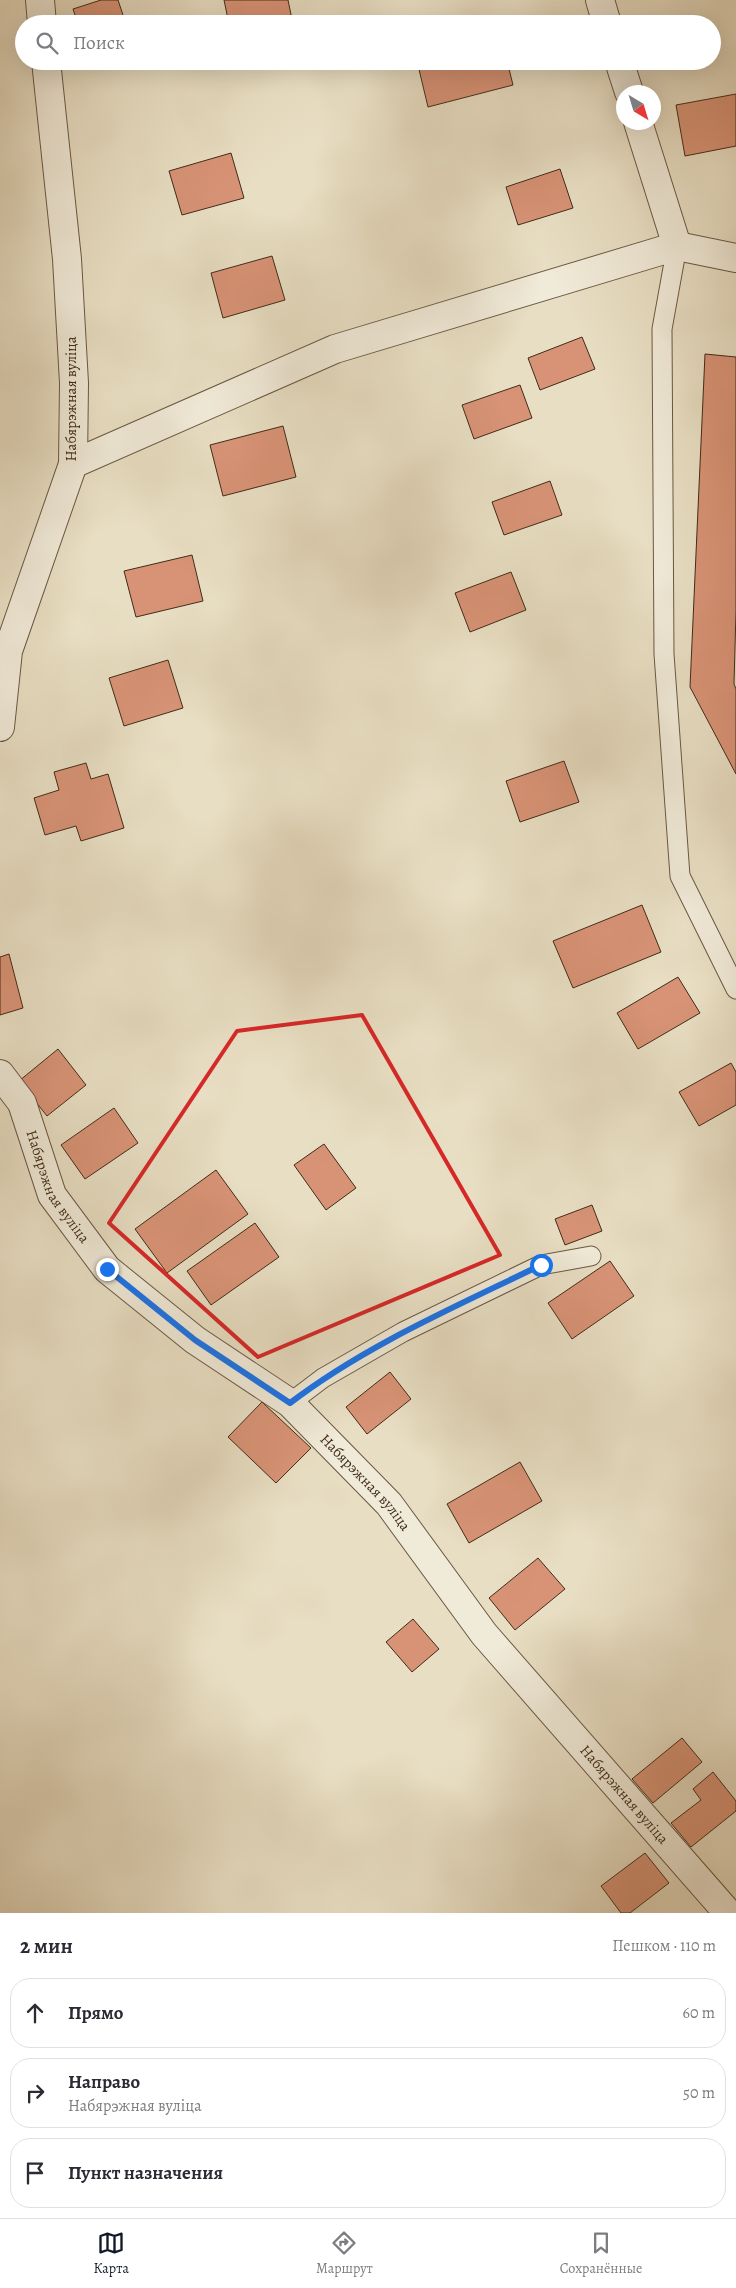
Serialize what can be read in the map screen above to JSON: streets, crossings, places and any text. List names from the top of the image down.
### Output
{
  "streets": {
    "street": ["Набярэжная вуліца"]
  },
  "north": "bottom right",
  "page": {
    "search": "Поиск",
    "heading": ["2 мин", "Пешком · 110 m"],
    "list": [
      ["Прямо", "60 m"],
      ["Направо", "Набярэжная вуліца", "50 m"],
      "Пункт назначения"
    ],
    "nav": ["Карта", "Маршрут", "Сохранённые"]
  }
}
